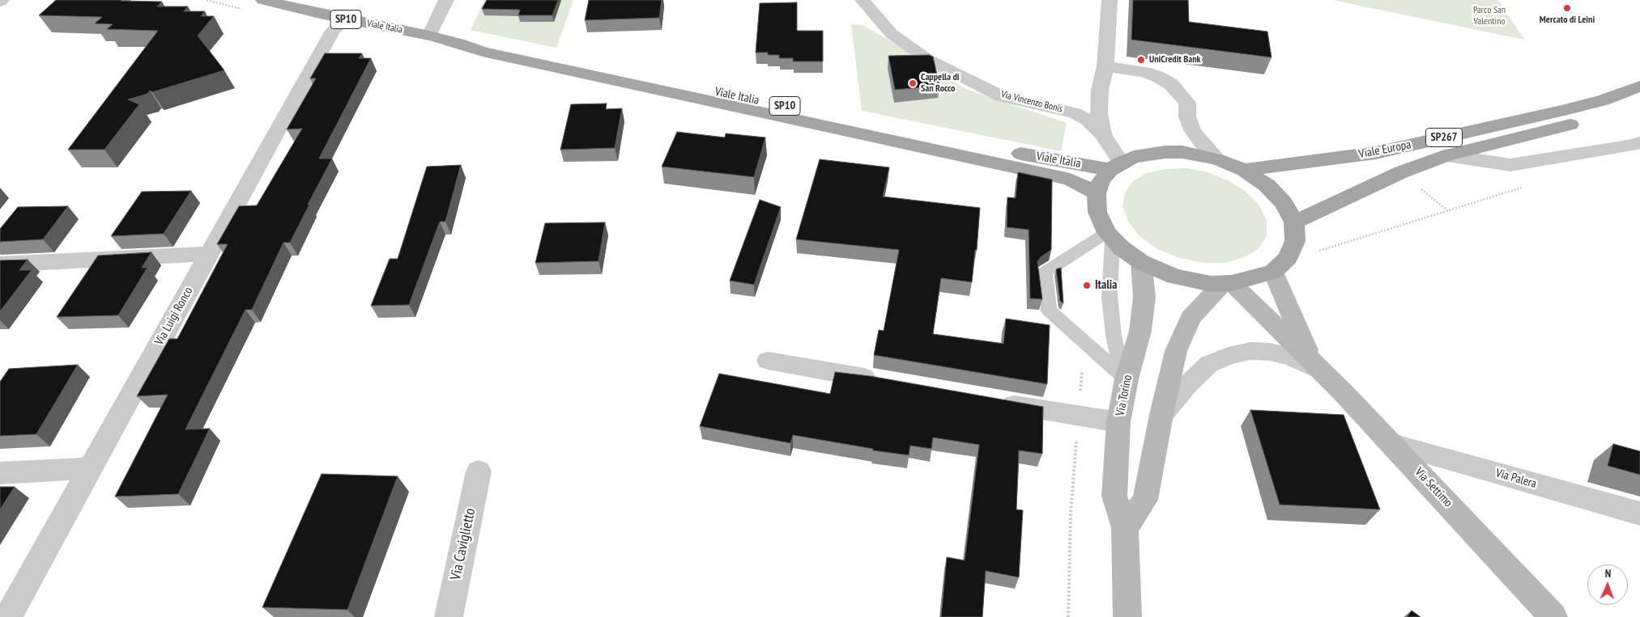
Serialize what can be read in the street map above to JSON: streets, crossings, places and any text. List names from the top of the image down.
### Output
{
  "streets": {
    "main road": [
      "SP10",
      "Viale Italia",
      "SP267",
      "Viale Europa",
      "Via Torino",
      "Via Settimo"
    ],
    "street": [
      "Via Vincenzo Bonis",
      "Via Luigi Ronco",
      "Via Palera",
      "Via Caviglietto"
    ]
  },
  "crossings": [
    ["Viale Italia", "Via Luigi Ronco"],
    ["Via Palera", "Via Settimo"]
  ],
  "parks": ["Parco San Valentino"],
  "places": [
    "Mercato di Leini",
    "UniCredit Bank",
    "Cappella di San Rocco",
    "Italia"
  ],
  "north": "top"
}
